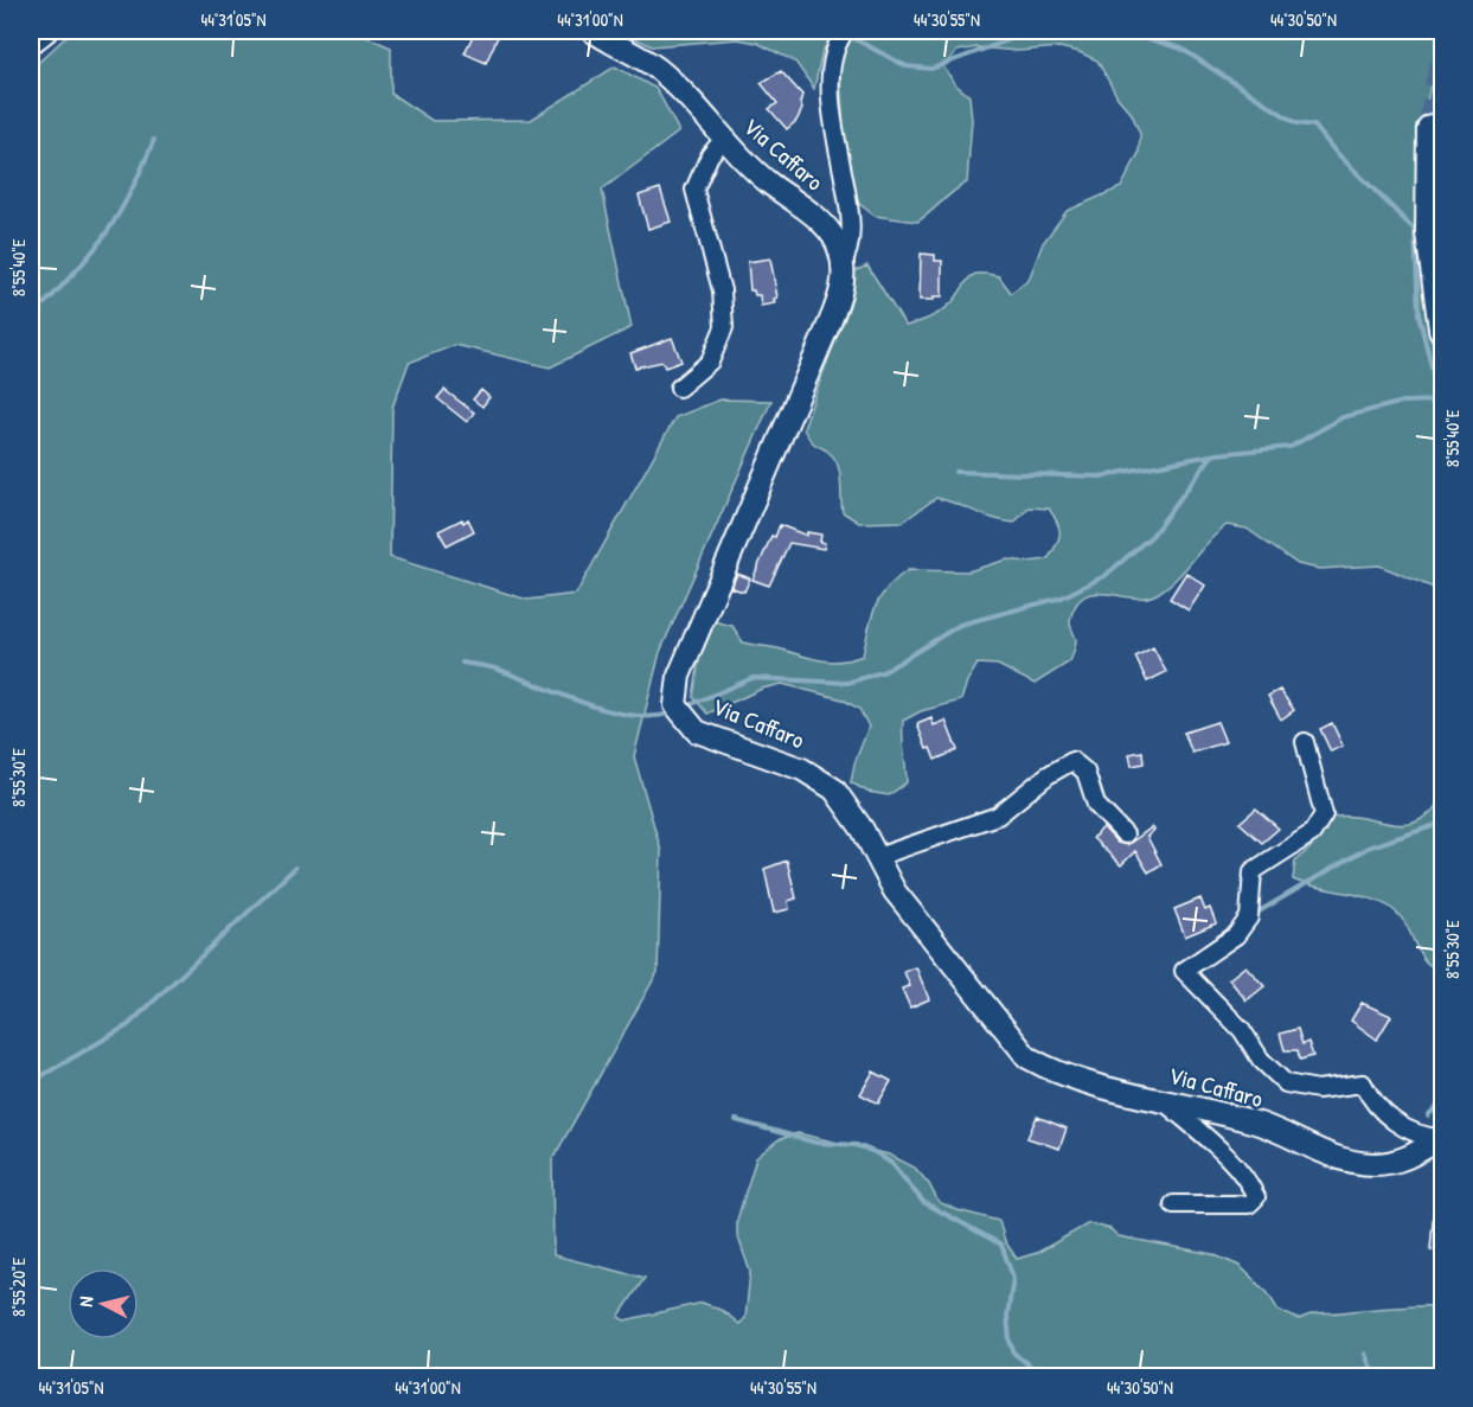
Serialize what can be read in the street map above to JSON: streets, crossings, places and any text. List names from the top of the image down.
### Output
{
  "streets": {
    "street": ["Via Caffaro"]
  },
  "north": "left",
  "coordinates": [
    "44°31'05\"N",
    "44°31'00\"N",
    "44°30'55\"N",
    "44°30'50\"N",
    "8°55'40\"E",
    "8°55'30\"E",
    "8°55'20\"E"
  ]
}
